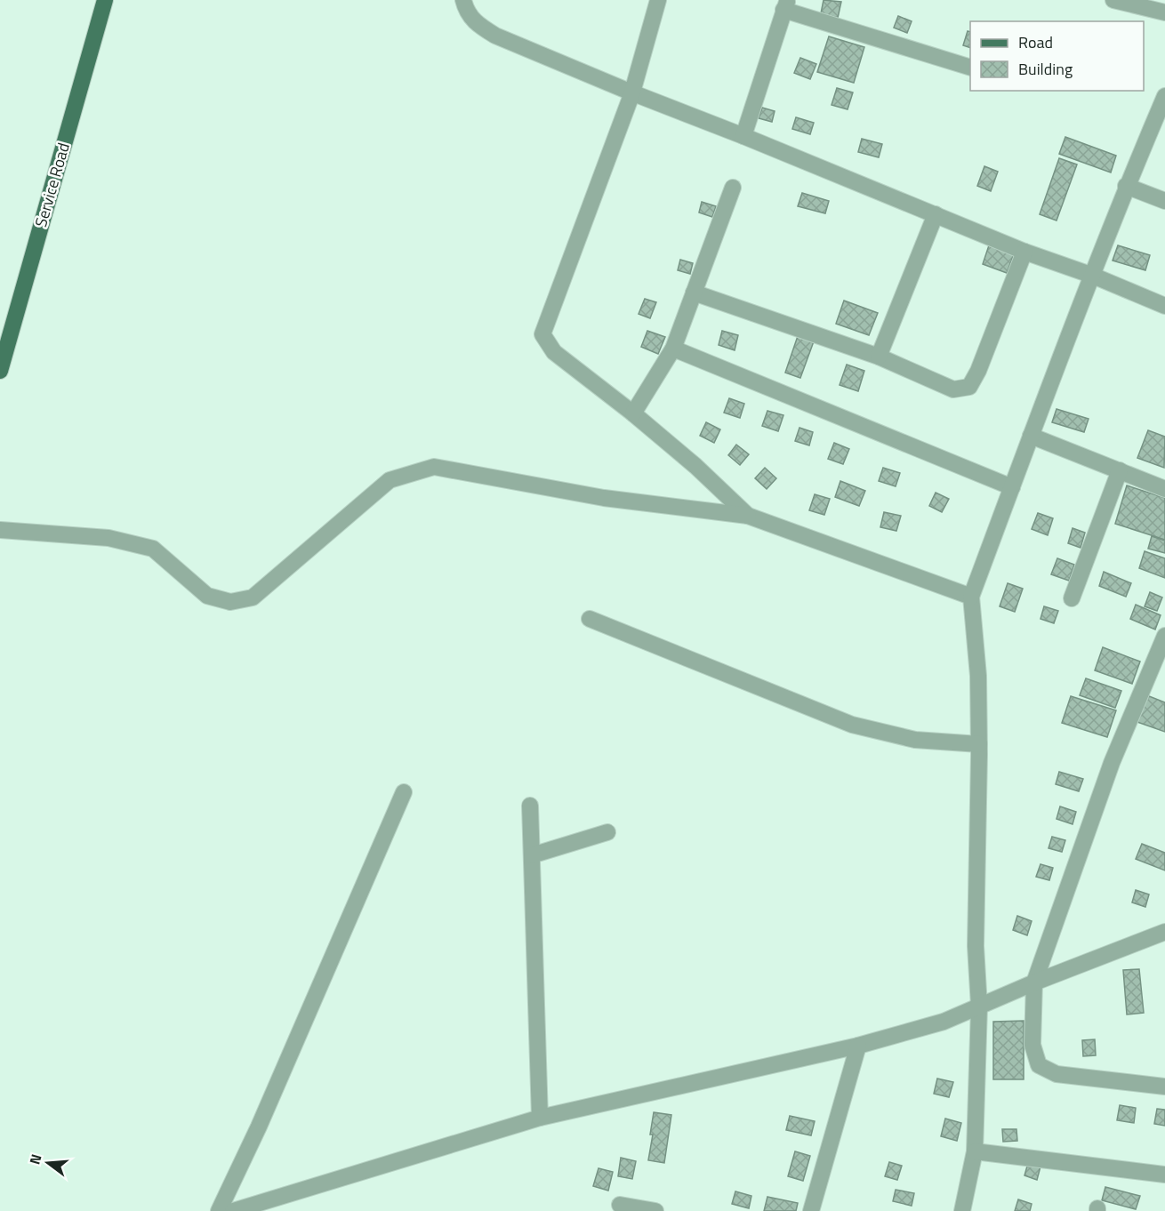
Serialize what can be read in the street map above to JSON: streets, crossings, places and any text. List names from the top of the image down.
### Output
{
  "streets": {
    "main road": ["Service Road"]
  },
  "legend": ["Road", "Building"],
  "north": "left"
}
